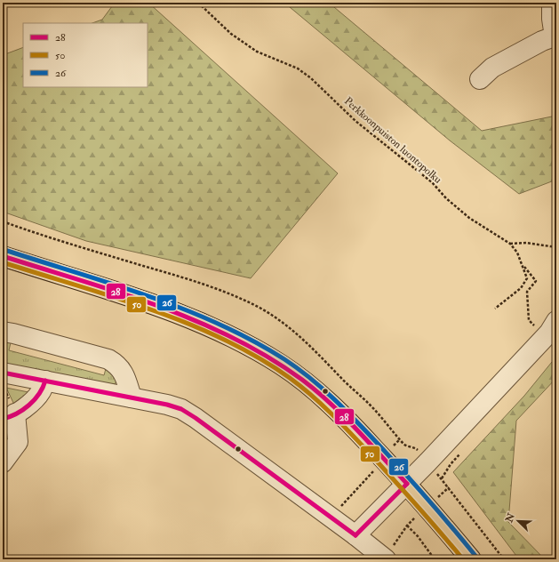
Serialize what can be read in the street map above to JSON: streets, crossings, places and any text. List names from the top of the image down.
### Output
{
  "streets": {
    "path": ["Perkkoonpuiston luontopolku"]
  },
  "lines": ["transit line 26", "transit line 28", "transit line 50"],
  "legend": ["28", "50", "26"],
  "north": "top left"
}
